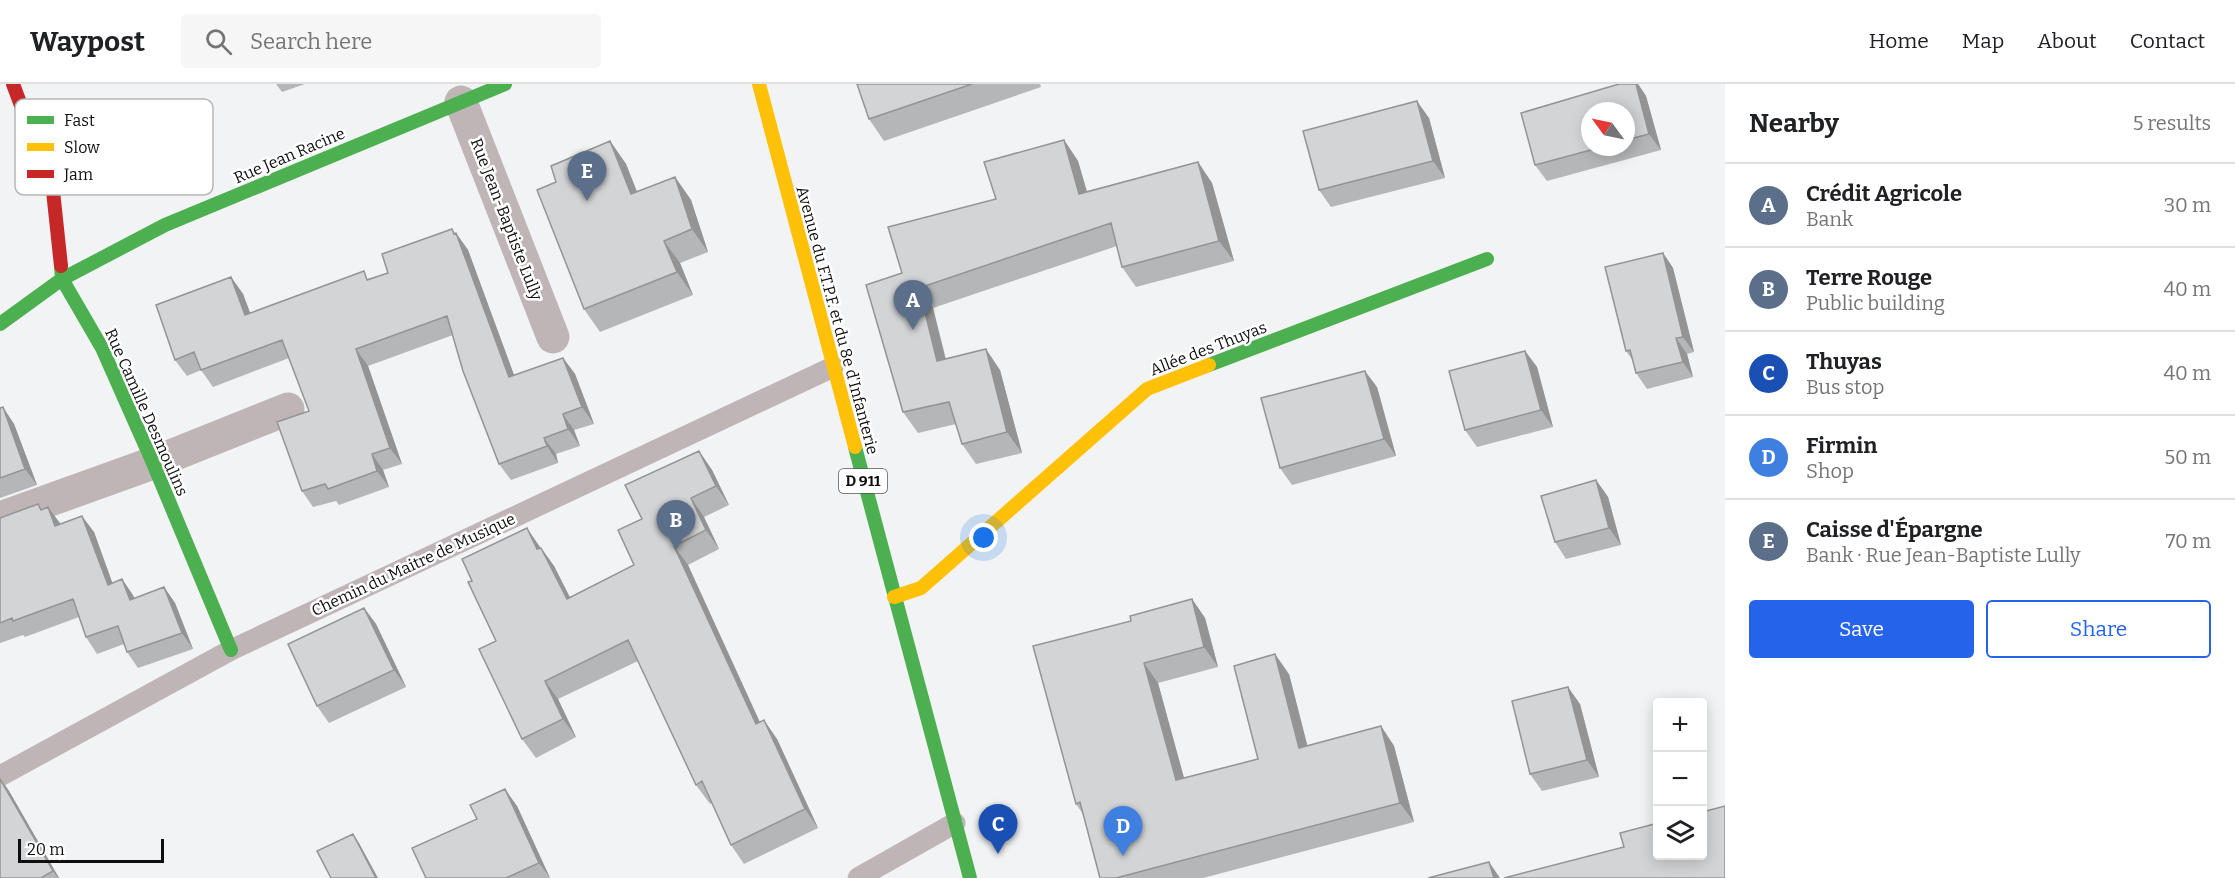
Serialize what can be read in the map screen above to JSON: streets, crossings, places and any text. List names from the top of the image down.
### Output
{
  "streets": {
    "street": [
      "Rue Jean Racine",
      "Rue Jean-Baptiste Lully",
      "Avenue du F.T.P.F. et du 8e d'Infanterie",
      "Allée des Thuyas",
      "Rue Camille Desmoulins",
      "D 911"
    ],
    "lane": ["Chemin du Maitre de Musique"]
  },
  "crossings": [
    ["Rue Jean Racine", "Rue Jean-Baptiste Lully"],
    ["Rue Jean Racine", "Rue Camille Desmoulins"],
    ["Avenue du F.T.P.F. et du 8e d'Infanterie", "Allée des Thuyas"],
    ["Avenue du F.T.P.F. et du 8e d'Infanterie", "Chemin du Maitre de Musique"],
    ["Rue Camille Desmoulins", "Chemin du Maitre de Musique"]
  ],
  "legend": ["Fast", "Slow", "Jam"],
  "scale_bar": "20 m",
  "north": "top left",
  "page": {
    "header": "Waypost",
    "search": "Search here",
    "nav": [
      "Home",
      "Map",
      "About",
      "Contact"
    ],
    "heading": ["Nearby", "5 results"],
    "pins": [
      "E",
      "A",
      "B",
      "C",
      "D"
    ],
    "list": [
      {
        "mark": "A",
        "name": "Crédit Agricole",
        "note": "Bank",
        "value": "30 m"
      },
      {
        "mark": "B",
        "name": "Terre Rouge",
        "note": "Public building",
        "value": "40 m"
      },
      {
        "mark": "C",
        "name": "Thuyas",
        "note": "Bus stop",
        "value": "40 m"
      },
      {
        "mark": "D",
        "name": "Firmin",
        "note": "Shop",
        "value": "50 m"
      },
      {
        "mark": "E",
        "name": "Caisse d'Épargne",
        "note": "Bank · Rue Jean-Baptiste Lully",
        "value": "70 m"
      }
    ],
    "buttons": ["Save", "Share"],
    "map_buttons": ["+", "−"],
    "scale": "20 m"
  }
}
